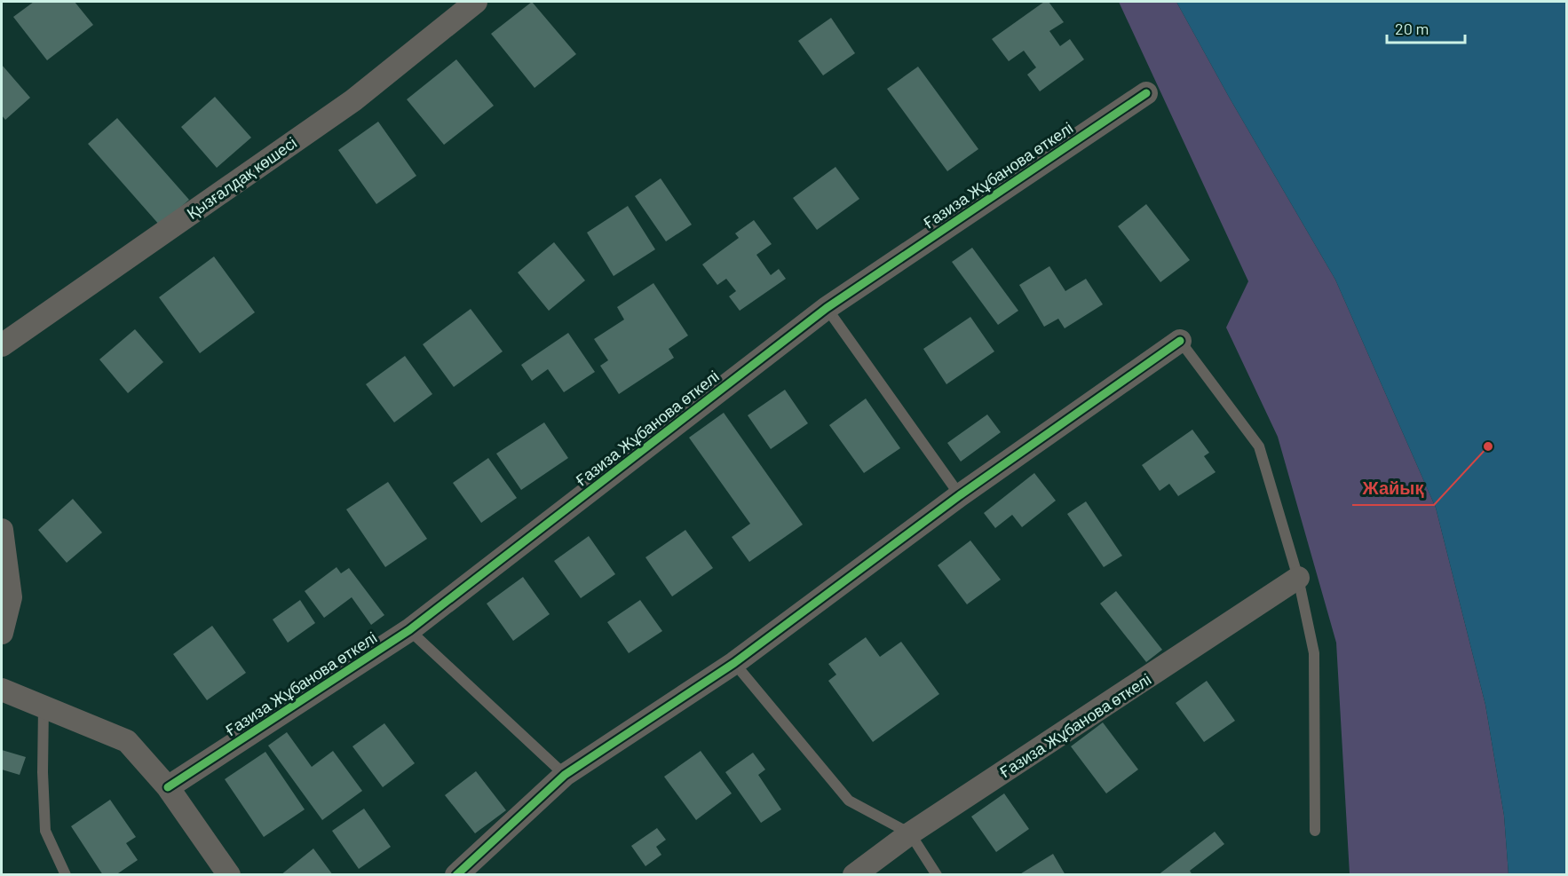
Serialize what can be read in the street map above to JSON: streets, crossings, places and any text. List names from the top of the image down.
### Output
{
  "streets": {
    "street": ["Ғазиза Жұбанова өткелі", "Қызғалдақ көшесі"]
  },
  "places": ["Жайық"],
  "scale_bar": "20 m"
}
